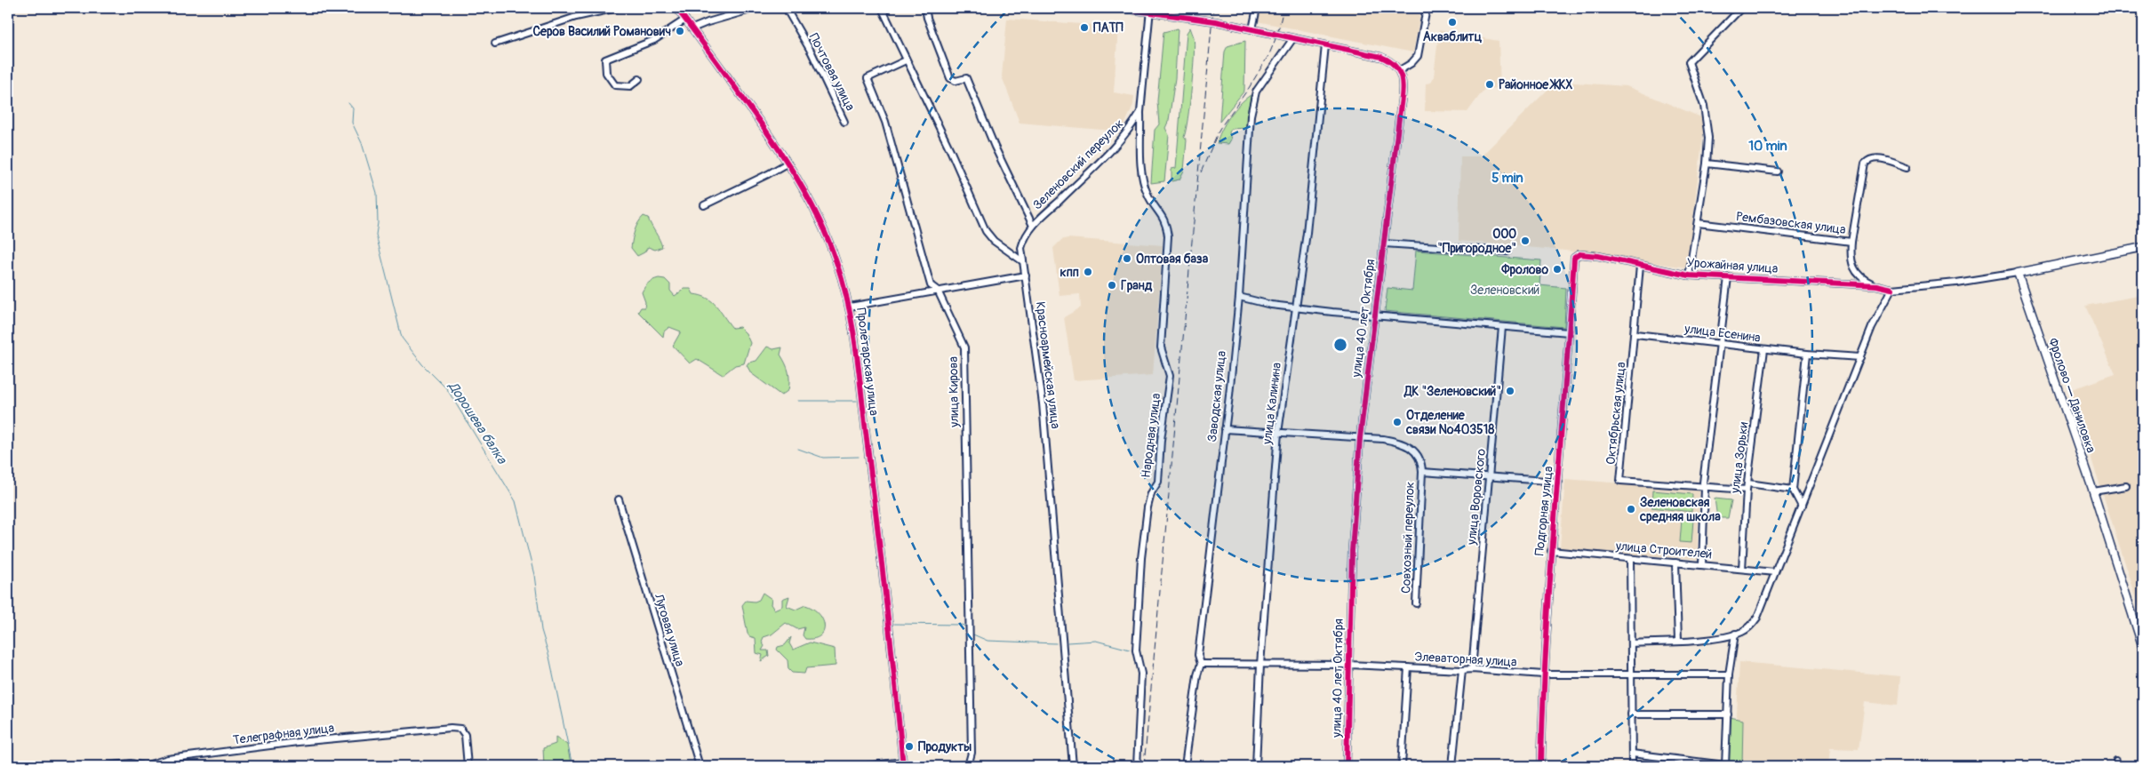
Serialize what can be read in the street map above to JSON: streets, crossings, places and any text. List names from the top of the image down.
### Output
{
  "streets": {
    "main road": ["Фролово — Даниловка"],
    "street": [
      "Почтовая улица",
      "Зеленовский переулок",
      "Рембазовская улица",
      "Урожайная улица",
      "улица 40 лет Октября",
      "улица Есенина",
      "Пролетарская улица",
      "Красноармейская улица",
      "улица Кирова",
      "Заводская улица",
      "улица Калинина",
      "Октябрьская улица",
      "Народная улица",
      "улица Зорьки",
      "улица Воровского",
      "Подгорная улица",
      "Совхозный переулок",
      "улица Строителей",
      "Луговая улица",
      "Элеваторная улица",
      "Телеграфная улица"
    ]
  },
  "crossings": [
    ["Зеленовский переулок", "Красноармейская улица"],
    ["Зеленовский переулок", "Народная улица"],
    ["Рембазовская улица", "Урожайная улица"],
    ["Урожайная улица", "Фролово — Даниловка"],
    ["Урожайная улица", "Октябрьская улица"],
    ["Урожайная улица", "Подгорная улица"],
    ["улица 40 лет Октября", "улица Воровского"],
    ["улица 40 лет Октября", "Подгорная улица"],
    ["улица 40 лет Октября", "Совхозный переулок"],
    ["улица 40 лет Октября", "Элеваторная улица"],
    ["улица Есенина", "Октябрьская улица"],
    ["улица Есенина", "улица Зорьки"],
    ["Заводская улица", "Совхозный переулок"],
    ["Заводская улица", "Элеваторная улица"],
    ["улица Калинина", "Совхозный переулок"],
    ["улица Калинина", "Элеваторная улица"],
    ["улица Зорьки", "улица Строителей"],
    ["улица Воровского", "Совхозный переулок"],
    ["улица Воровского", "Элеваторная улица"],
    ["Подгорная улица", "Совхозный переулок"],
    ["Подгорная улица", "улица Строителей"],
    ["Подгорная улица", "Элеваторная улица"]
  ],
  "water": ["Дорошева балка"],
  "parks": ["Зеленовский"],
  "places": [
    "Акваблитц",
    "ПАТП",
    "Серов Василий Романович",
    "Районное ЖКХ",
    "ООО \"Пригородное\"",
    "Оптовая база",
    "Фролово",
    "кпп",
    "Гранд",
    "ДК \"Зеленовский\"",
    "Отделение связи №403518",
    "Зеленовская средняя школа",
    "Продукты"
  ],
  "rings": ["10 min", "5 min"]
}
